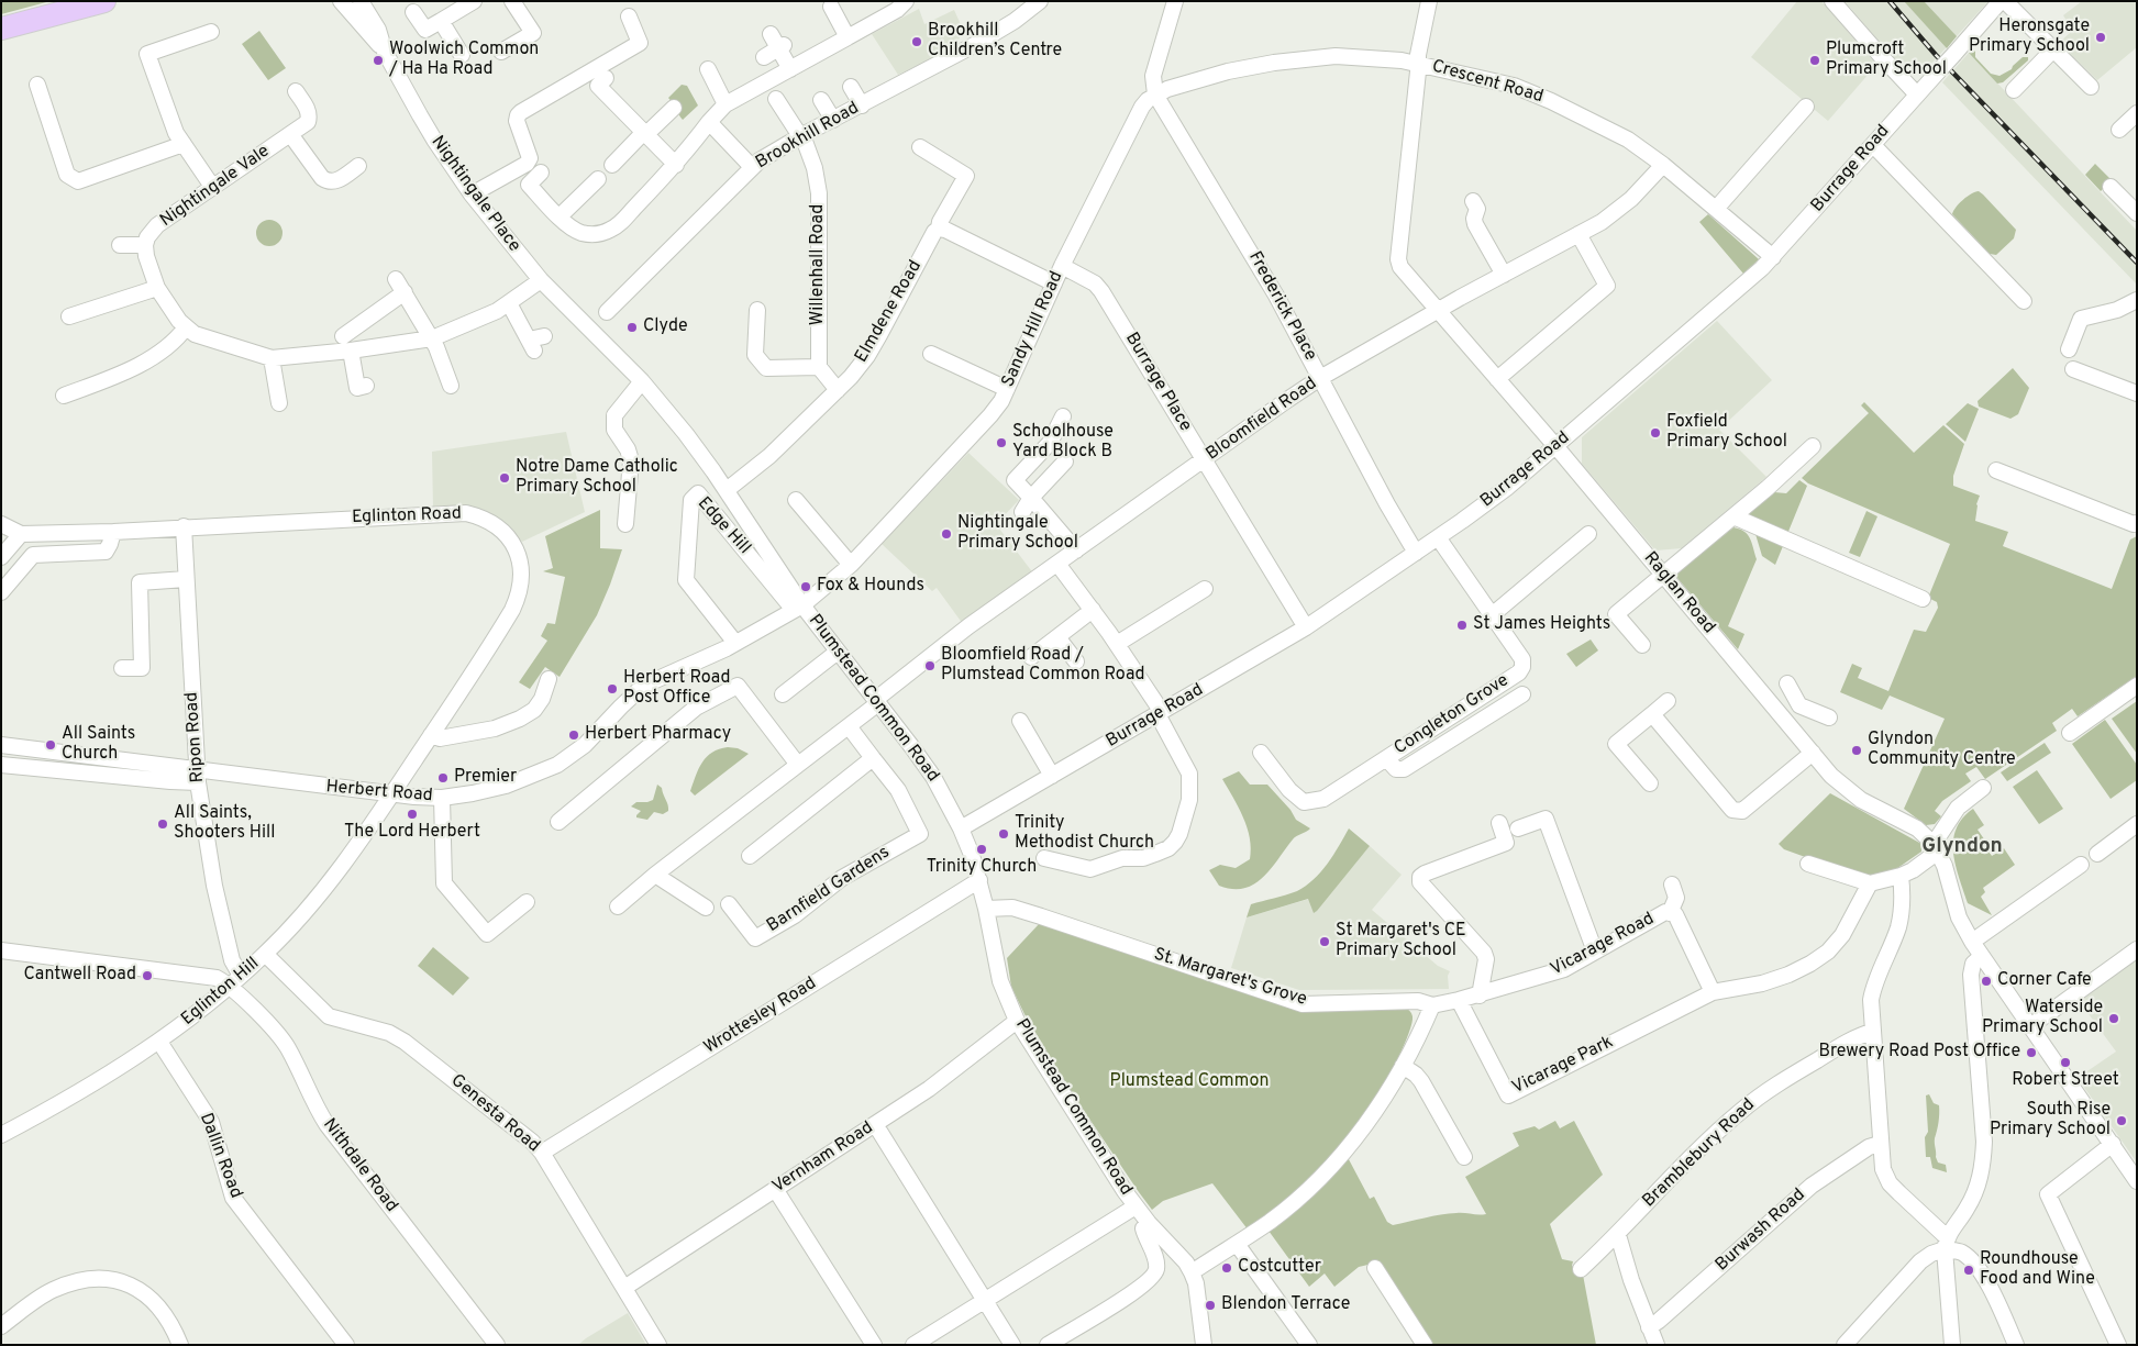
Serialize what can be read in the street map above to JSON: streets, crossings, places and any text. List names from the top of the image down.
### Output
{
  "streets": {
    "street": [
      "Crescent Road",
      "Brookhill Road",
      "Burrage Road",
      "Nightingale Vale",
      "Nightingale Place",
      "Willenhall Road",
      "Frederick Place",
      "Elmdene Road",
      "Sandy Hill Road",
      "Burrage Place",
      "Bloomfield Road",
      "Eglinton Road",
      "Edge Hill",
      "Raglan Road",
      "Plumstead Common Road",
      "Congleton Grove",
      "Ripon Road",
      "Herbert Road",
      "Barnfield Gardens",
      "Vicarage Road",
      "St. Margaret's Grove",
      "Eglinton Hill",
      "Wrottesley Road",
      "Vicarage Park",
      "Genesta Road",
      "Bramblebury Road",
      "Dallin Road",
      "Vernham Road",
      "Nithdale Road",
      "Burwash Road"
    ]
  },
  "crossings": [
    ["Crescent Road", "Burrage Road"],
    ["Crescent Road", "Frederick Place"],
    ["Crescent Road", "Sandy Hill Road"],
    ["Crescent Road", "Bloomfield Road"],
    ["Crescent Road", "Raglan Road"],
    ["Brookhill Road", "Willenhall Road"],
    ["Burrage Road", "Frederick Place"],
    ["Burrage Road", "Burrage Place"],
    ["Burrage Road", "Raglan Road"],
    ["Burrage Road", "Plumstead Common Road"],
    ["Burrage Road", "Congleton Grove"],
    ["Nightingale Place", "Plumstead Common Road"],
    ["Frederick Place", "Sandy Hill Road"],
    ["Frederick Place", "Bloomfield Road"],
    ["Elmdene Road", "Plumstead Common Road"],
    ["Sandy Hill Road", "Burrage Place"],
    ["Sandy Hill Road", "Edge Hill"],
    ["Sandy Hill Road", "Plumstead Common Road"],
    ["Sandy Hill Road", "Herbert Road"],
    ["Burrage Place", "Bloomfield Road"],
    ["Bloomfield Road", "Raglan Road"],
    ["Bloomfield Road", "Plumstead Common Road"],
    ["Bloomfield Road", "Barnfield Gardens"],
    ["Eglinton Road", "Ripon Road"],
    ["Eglinton Road", "Herbert Road"],
    ["Eglinton Road", "Eglinton Hill"],
    ["Edge Hill", "Plumstead Common Road"],
    ["Edge Hill", "Herbert Road"],
    ["Plumstead Common Road", "Herbert Road"],
    ["Plumstead Common Road", "St. Margaret's Grove"],
    ["Plumstead Common Road", "Wrottesley Road"],
    ["Plumstead Common Road", "Vernham Road"],
    ["Ripon Road", "Herbert Road"],
    ["Ripon Road", "Eglinton Hill"],
    ["Ripon Road", "Nithdale Road"],
    ["Herbert Road", "Eglinton Hill"],
    ["Vicarage Road", "St. Margaret's Grove"],
    ["Vicarage Road", "Vicarage Park"],
    ["St. Margaret's Grove", "Vicarage Park"],
    ["Eglinton Hill", "Genesta Road"],
    ["Eglinton Hill", "Dallin Road"],
    ["Eglinton Hill", "Nithdale Road"],
    ["Wrottesley Road", "Genesta Road"],
    ["Genesta Road", "Vernham Road"]
  ],
  "districts": ["Glyndon"],
  "parks": ["Plumstead Common"],
  "places": [
    "Heronsgate Primary School",
    "Brookhill Children’s Centre",
    "Woolwich Common / Ha Ha Road",
    "Plumcroft Primary School",
    "Clyde",
    "Foxfield Primary School",
    "Schoolhouse Yard Block B",
    "Notre Dame Catholic Primary School",
    "Nightingale Primary School",
    "Fox & Hounds",
    "St James Heights",
    "Bloomfield Road / Plumstead Common Road",
    "Herbert Road Post Office",
    "Herbert Pharmacy",
    "All Saints Church",
    "Glyndon Community Centre",
    "Premier",
    "The Lord Herbert",
    "All Saints, Shooters Hill",
    "Trinity Methodist Church",
    "Trinity Church",
    "St Margaret's CE Primary School",
    "Cantwell Road",
    "Corner Cafe",
    "Waterside Primary School",
    "Brewery Road Post Office",
    "Robert Street",
    "South Rise Primary School",
    "Costcutter",
    "Roundhouse Food and Wine",
    "Blendon Terrace"
  ]
}
